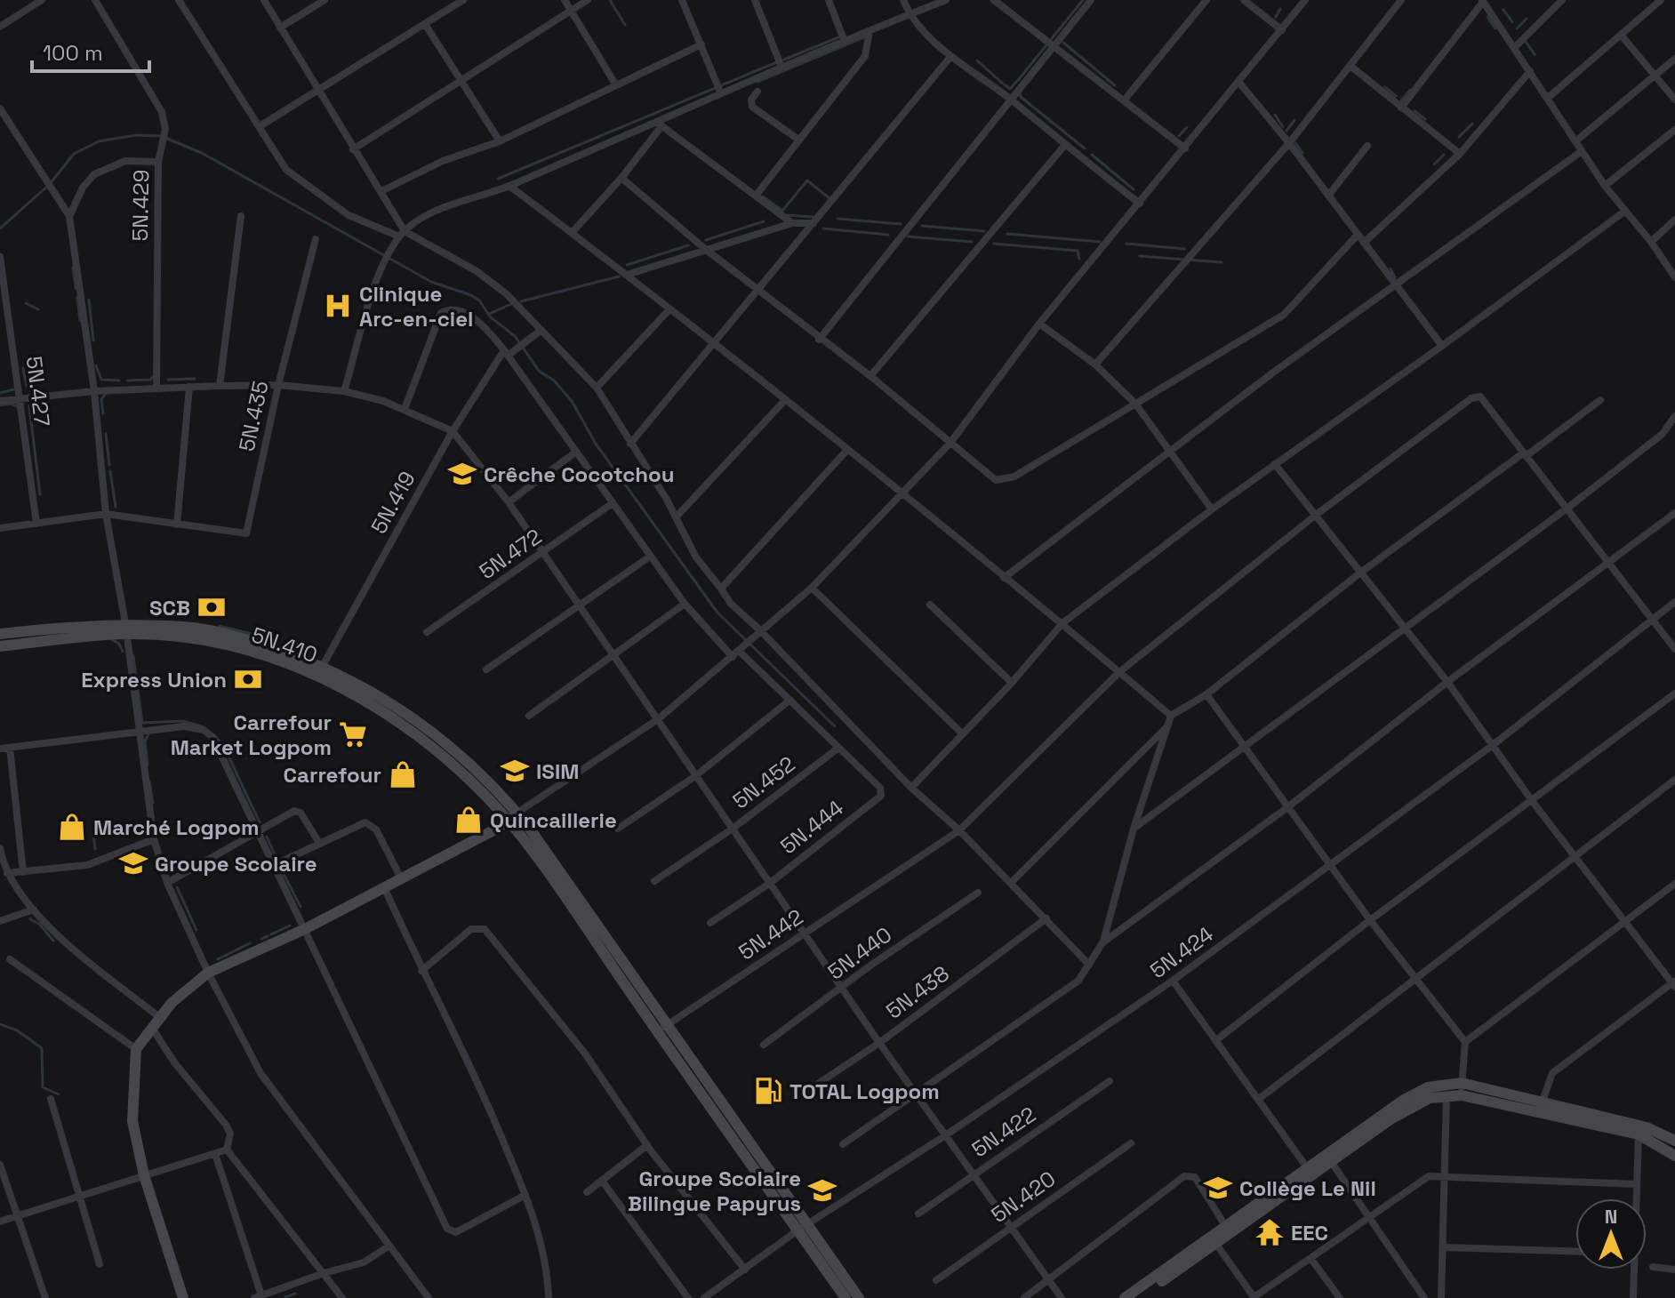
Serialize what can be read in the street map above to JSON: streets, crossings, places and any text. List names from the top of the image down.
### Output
{
  "streets": {
    "main road": ["5N.410"],
    "street": [
      "5N.429",
      "5N.427",
      "5N.435",
      "5N.419",
      "5N.472",
      "5N.452",
      "5N.444",
      "5N.442",
      "5N.424",
      "5N.440",
      "5N.438",
      "5N.422",
      "5N.420"
    ]
  },
  "crossings": [
    ["5N.427", "5N.435"],
    ["5N.419", "5N.410"],
    ["5N.452", "5N.444"]
  ],
  "places": {
    "hospital": ["Clinique Arc-en-ciel"],
    "school or university": [
      "Crêche Cocotchou",
      "ISIM",
      "Groupe Scolaire",
      "Collège Le Nil",
      "Groupe Scolaire Bilingue Papyrus"
    ],
    "bank": ["SCB", "Express Union"],
    "supermarket": ["Carrefour Market Logpom"],
    "shop": ["Carrefour", "Quincaillerie", "Marché Logpom"],
    "fuel station": ["TOTAL Logpom"],
    "temple": ["EEC"]
  },
  "scale_bar": "100 m",
  "north": "top"
}
